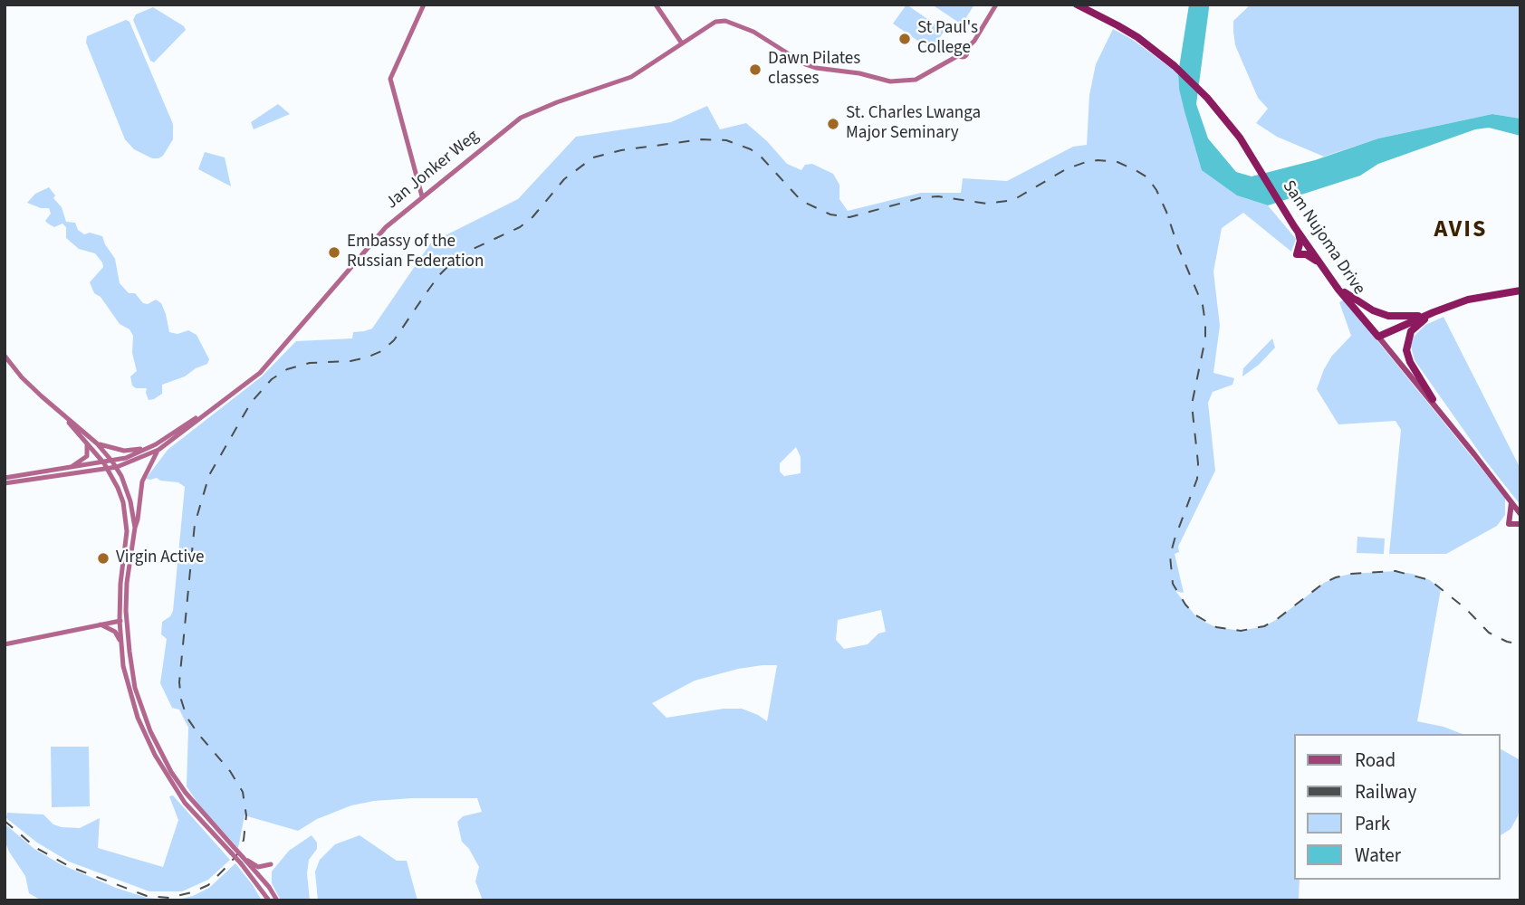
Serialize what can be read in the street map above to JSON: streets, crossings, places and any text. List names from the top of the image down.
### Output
{
  "streets": {
    "highway": ["Sam Nujoma Drive"],
    "main road": ["Jan Jonker Weg"]
  },
  "districts": ["AVIS"],
  "places": [
    "St Paul's College",
    "Dawn Pilates classes",
    "St. Charles Lwanga Major Seminary",
    "Embassy of the Russian Federation",
    "Virgin Active"
  ],
  "legend": [
    "Road",
    "Railway",
    "Park",
    "Water"
  ]
}
